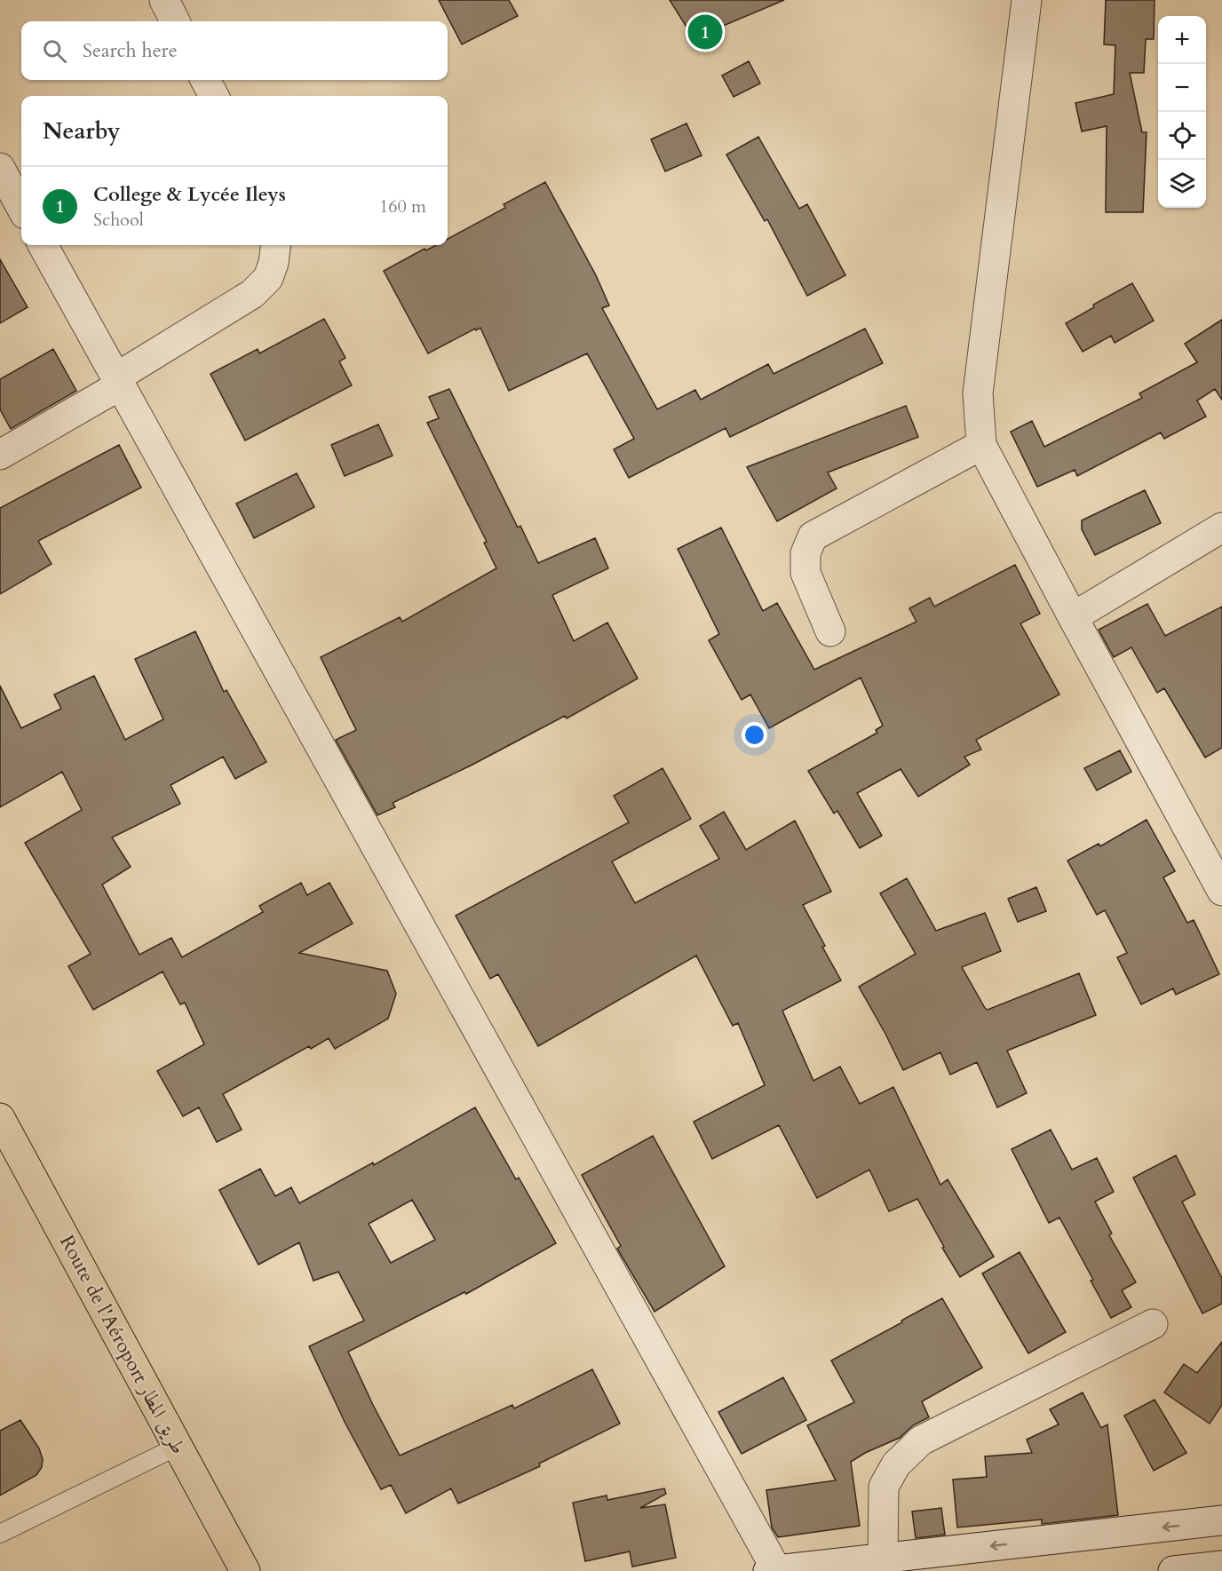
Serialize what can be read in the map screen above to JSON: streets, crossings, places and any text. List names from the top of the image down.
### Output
{
  "streets": {
    "main road": ["Route de l'Aéroport طريق المطار"]
  },
  "page": {
    "pins": "1",
    "map_buttons": ["+", "−"],
    "search": "Search here",
    "heading": "Nearby",
    "list": [
      {
        "mark": "1",
        "name": "College & Lycée Ileys",
        "note": "School",
        "value": "160 m"
      }
    ]
  }
}
